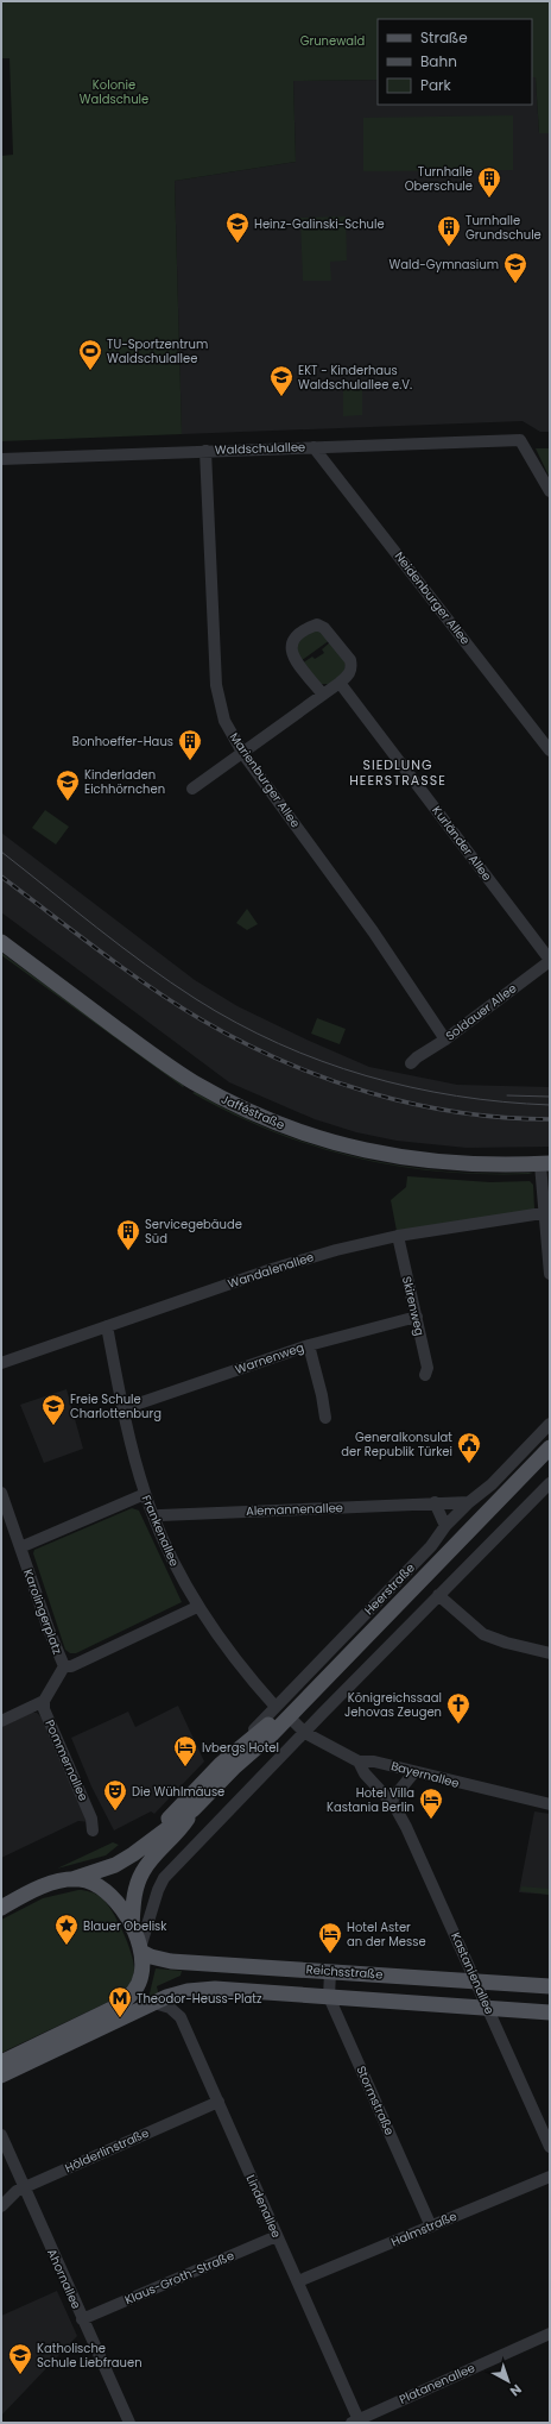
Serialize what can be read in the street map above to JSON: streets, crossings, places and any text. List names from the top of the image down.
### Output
{
  "streets": {
    "main road": ["Jafféstraße", "Heerstraße", "Reichsstraße"],
    "street": [
      "Waldschulallee",
      "Neidenburger Allee",
      "Marienburger Allee",
      "Kurländer Allee",
      "Soldauer Allee",
      "Wandalenallee",
      "Skirenweg",
      "Warnenweg",
      "Alemannenallee",
      "Frankenallee",
      "Karolingerplatz",
      "Pommernallee",
      "Bayernallee",
      "Kastanienallee",
      "Stormstraße",
      "Hölderlinstraße",
      "Lindenallee",
      "Halmstraße",
      "Klaus-Groth-Straße",
      "Ahornallee",
      "Platanenallee"
    ]
  },
  "crossings": [
    ["Waldschulallee", "Neidenburger Allee"],
    ["Waldschulallee", "Marienburger Allee"],
    ["Marienburger Allee", "Soldauer Allee"],
    ["Kurländer Allee", "Soldauer Allee"],
    ["Wandalenallee", "Skirenweg"],
    ["Wandalenallee", "Frankenallee"],
    ["Skirenweg", "Warnenweg"],
    ["Warnenweg", "Frankenallee"],
    ["Alemannenallee", "Frankenallee"],
    ["Alemannenallee", "Heerstraße"],
    ["Frankenallee", "Heerstraße"],
    ["Frankenallee", "Karolingerplatz"],
    ["Bayernallee", "Kastanienallee"],
    ["Reichsstraße", "Kastanienallee"],
    ["Reichsstraße", "Stormstraße"],
    ["Stormstraße", "Halmstraße"],
    ["Hölderlinstraße", "Lindenallee"],
    ["Hölderlinstraße", "Ahornallee"],
    ["Lindenallee", "Halmstraße"],
    ["Lindenallee", "Klaus-Groth-Straße"],
    ["Lindenallee", "Platanenallee"],
    ["Klaus-Groth-Straße", "Ahornallee"]
  ],
  "districts": ["SIEDLUNG HEERSTRASSE"],
  "parks": ["Grunewald", "Kolonie Waldschule"],
  "places": {
    "building": [
      "Turnhalle Oberschule",
      "Turnhalle Grundschule",
      "Bonhoeffer-Haus",
      "Servicegebäude Süd"
    ],
    "school or university": [
      "Heinz-Galinski-Schule",
      "Wald-Gymnasium",
      "EKT - Kinderhaus Waldschulallee e.V.",
      "Kinderladen Eichhörnchen",
      "Freie Schule Charlottenburg",
      "Katholische Schule Liebfrauen"
    ],
    "sports": ["TU-Sportzentrum Waldschulallee"],
    "public building": ["Generalkonsulat der Republik Türkei"],
    "church": ["Königreichssaal Jehovas Zeugen"],
    "hotel": ["Ivbergs Hotel", "Hotel Villa Kastania Berlin", "Hotel Aster an der Messe"],
    "theatre": ["Die Wühlmäuse"],
    "place": ["Blauer Obelisk"],
    "metro station": ["Theodor-Heuss-Platz"]
  },
  "legend": ["Straße", "Bahn", "Park"],
  "north": "bottom right"
}
